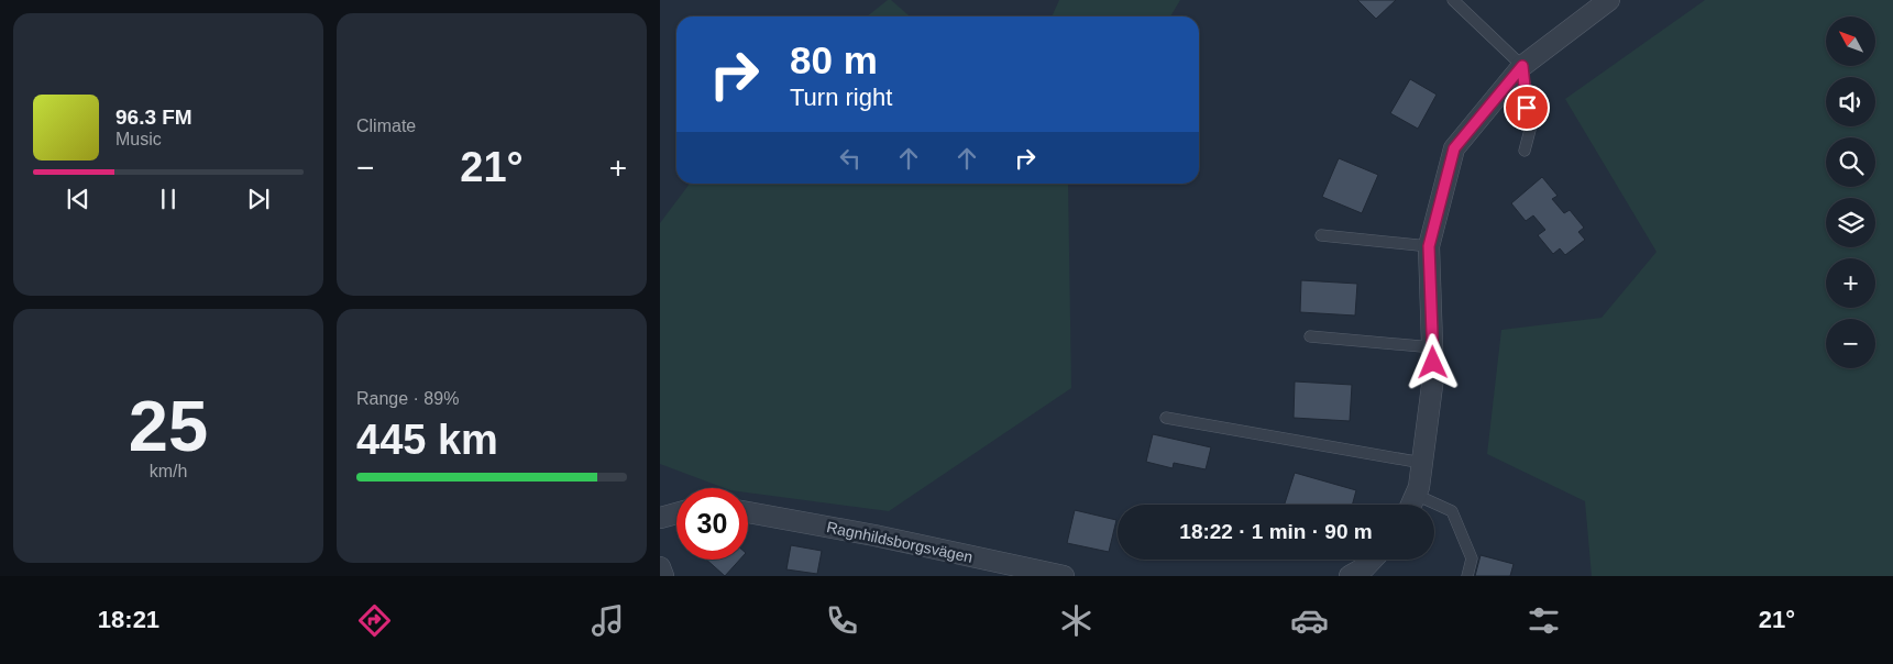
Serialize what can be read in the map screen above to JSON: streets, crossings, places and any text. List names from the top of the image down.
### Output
{
  "streets": {
    "street": ["Ragnhildsborgsvägen"]
  },
  "north": "top left",
  "page": {
    "tile": [
      "Climate",
      ["25", "km/h"],
      ["Range · 89%", "445 km"]
    ],
    "map_buttons": ["+", "−"],
    "turn": ["80 m", "Turn right"],
    "song": ["96.3 FM", "Music"],
    "heat": ["−", "21°", "+"],
    "limit": "30",
    "trip": "18:22 · 1 min · 90 m",
    "tabs": ["18:21", "21°"]
  }
}
